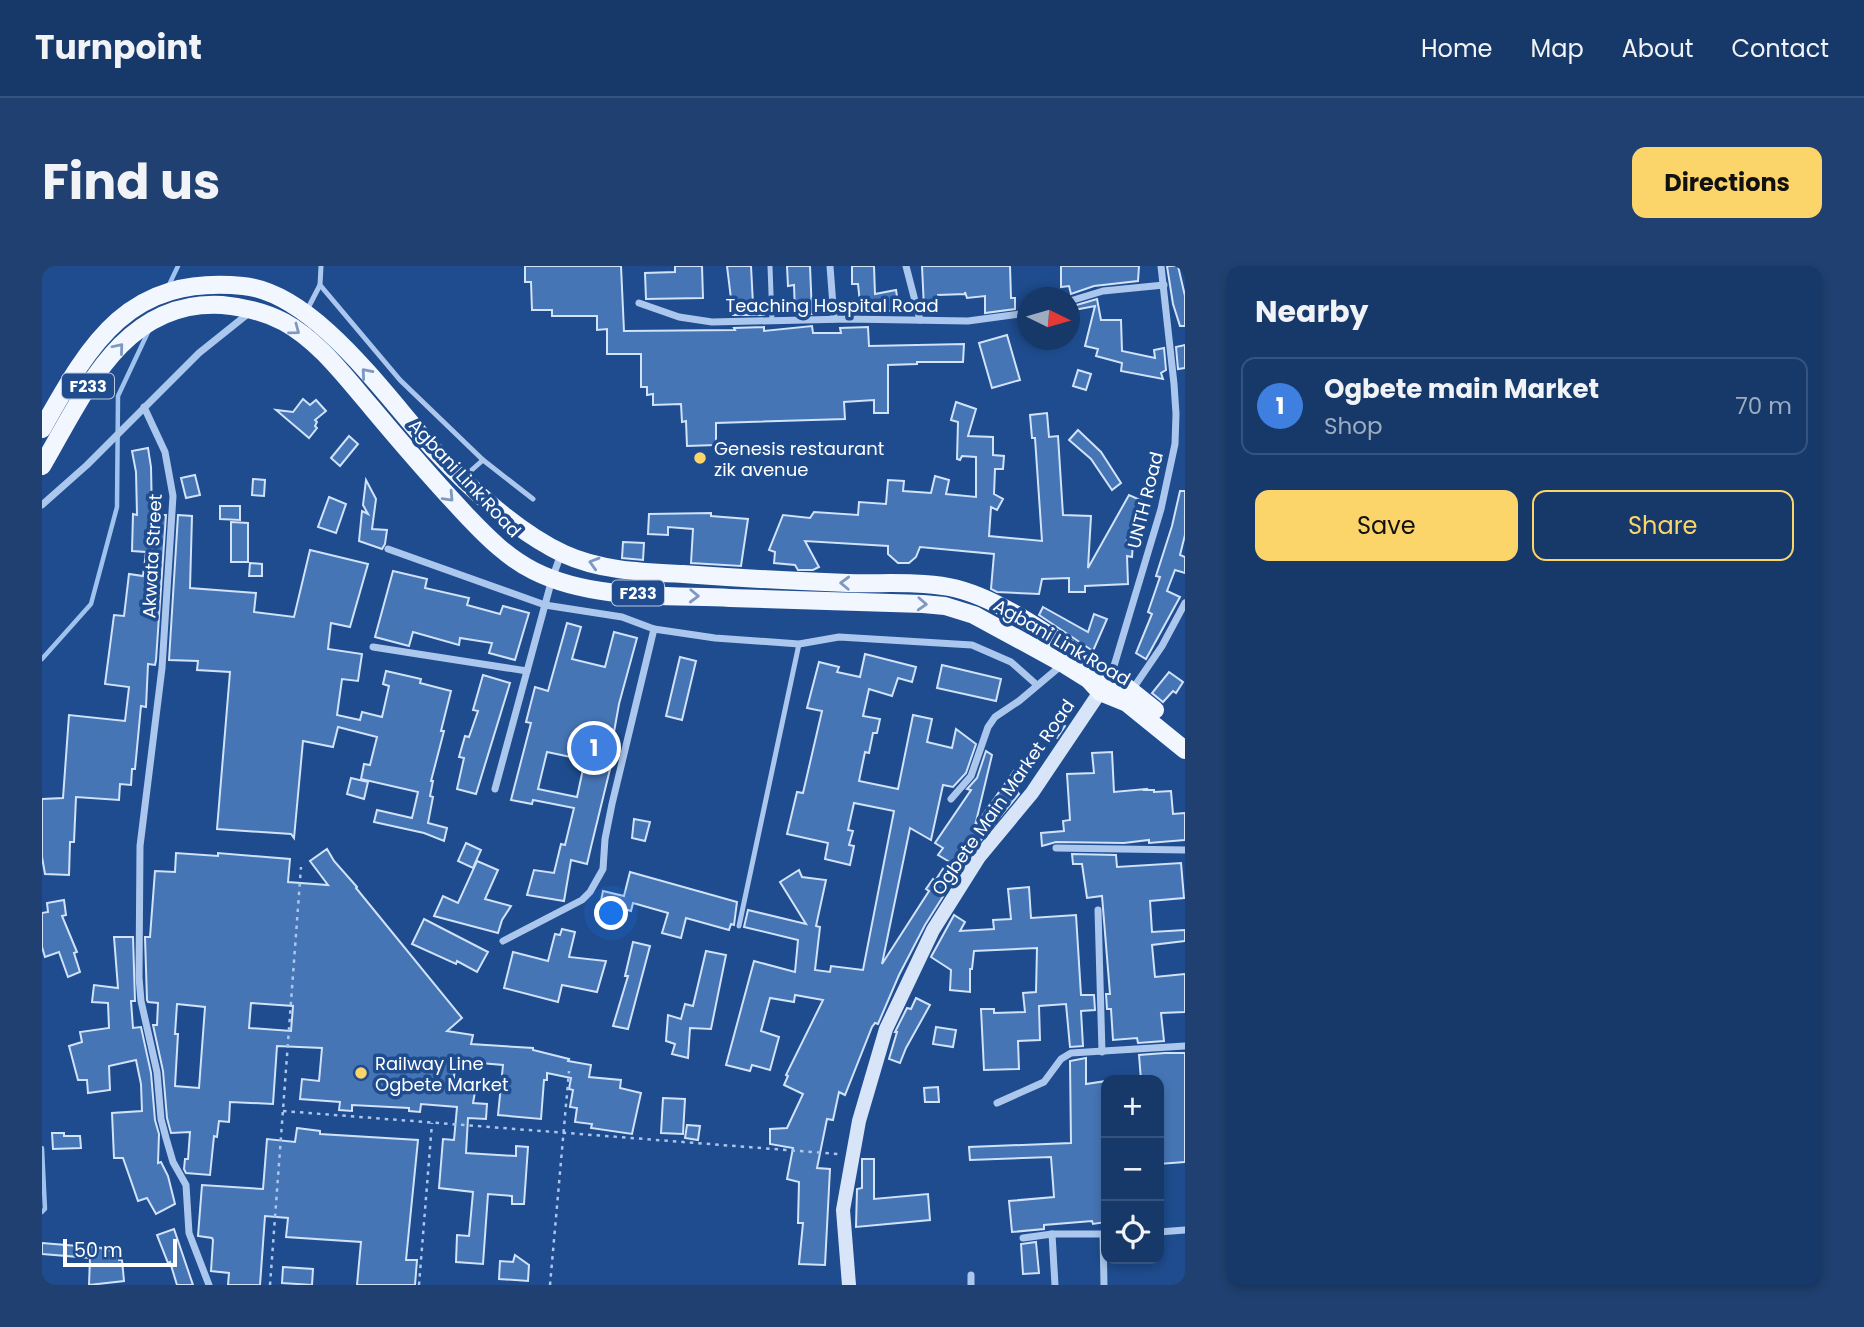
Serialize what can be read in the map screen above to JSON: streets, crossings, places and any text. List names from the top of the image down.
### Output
{
  "streets": {
    "main road": ["F233", "Agbani Link Road"],
    "street": [
      "Teaching Hospital Road",
      "UNTH Road",
      "Akwata Street",
      "Ogbete Main Market Road"
    ]
  },
  "crossings": [
    ["Agbani Link Road", "UNTH Road"],
    ["Agbani Link Road", "Ogbete Main Market Road"],
    ["UNTH Road", "Ogbete Main Market Road"]
  ],
  "places": ["Genesis restaurant zik avenue", "Railway Line Ogbete Market"],
  "scale_bar": "50 m",
  "north": "right",
  "page": {
    "header": "Turnpoint",
    "nav": [
      "Home",
      "Map",
      "About",
      "Contact"
    ],
    "title": "Find us",
    "buttons": [
      "Directions",
      ["Save", "Share"]
    ],
    "heading": "Nearby",
    "list": [
      {
        "mark": "1",
        "name": "Ogbete main Market",
        "note": "Shop",
        "value": "70 m"
      }
    ],
    "pins": "1",
    "map_buttons": ["+", "−"],
    "scale": "50 m"
  }
}
